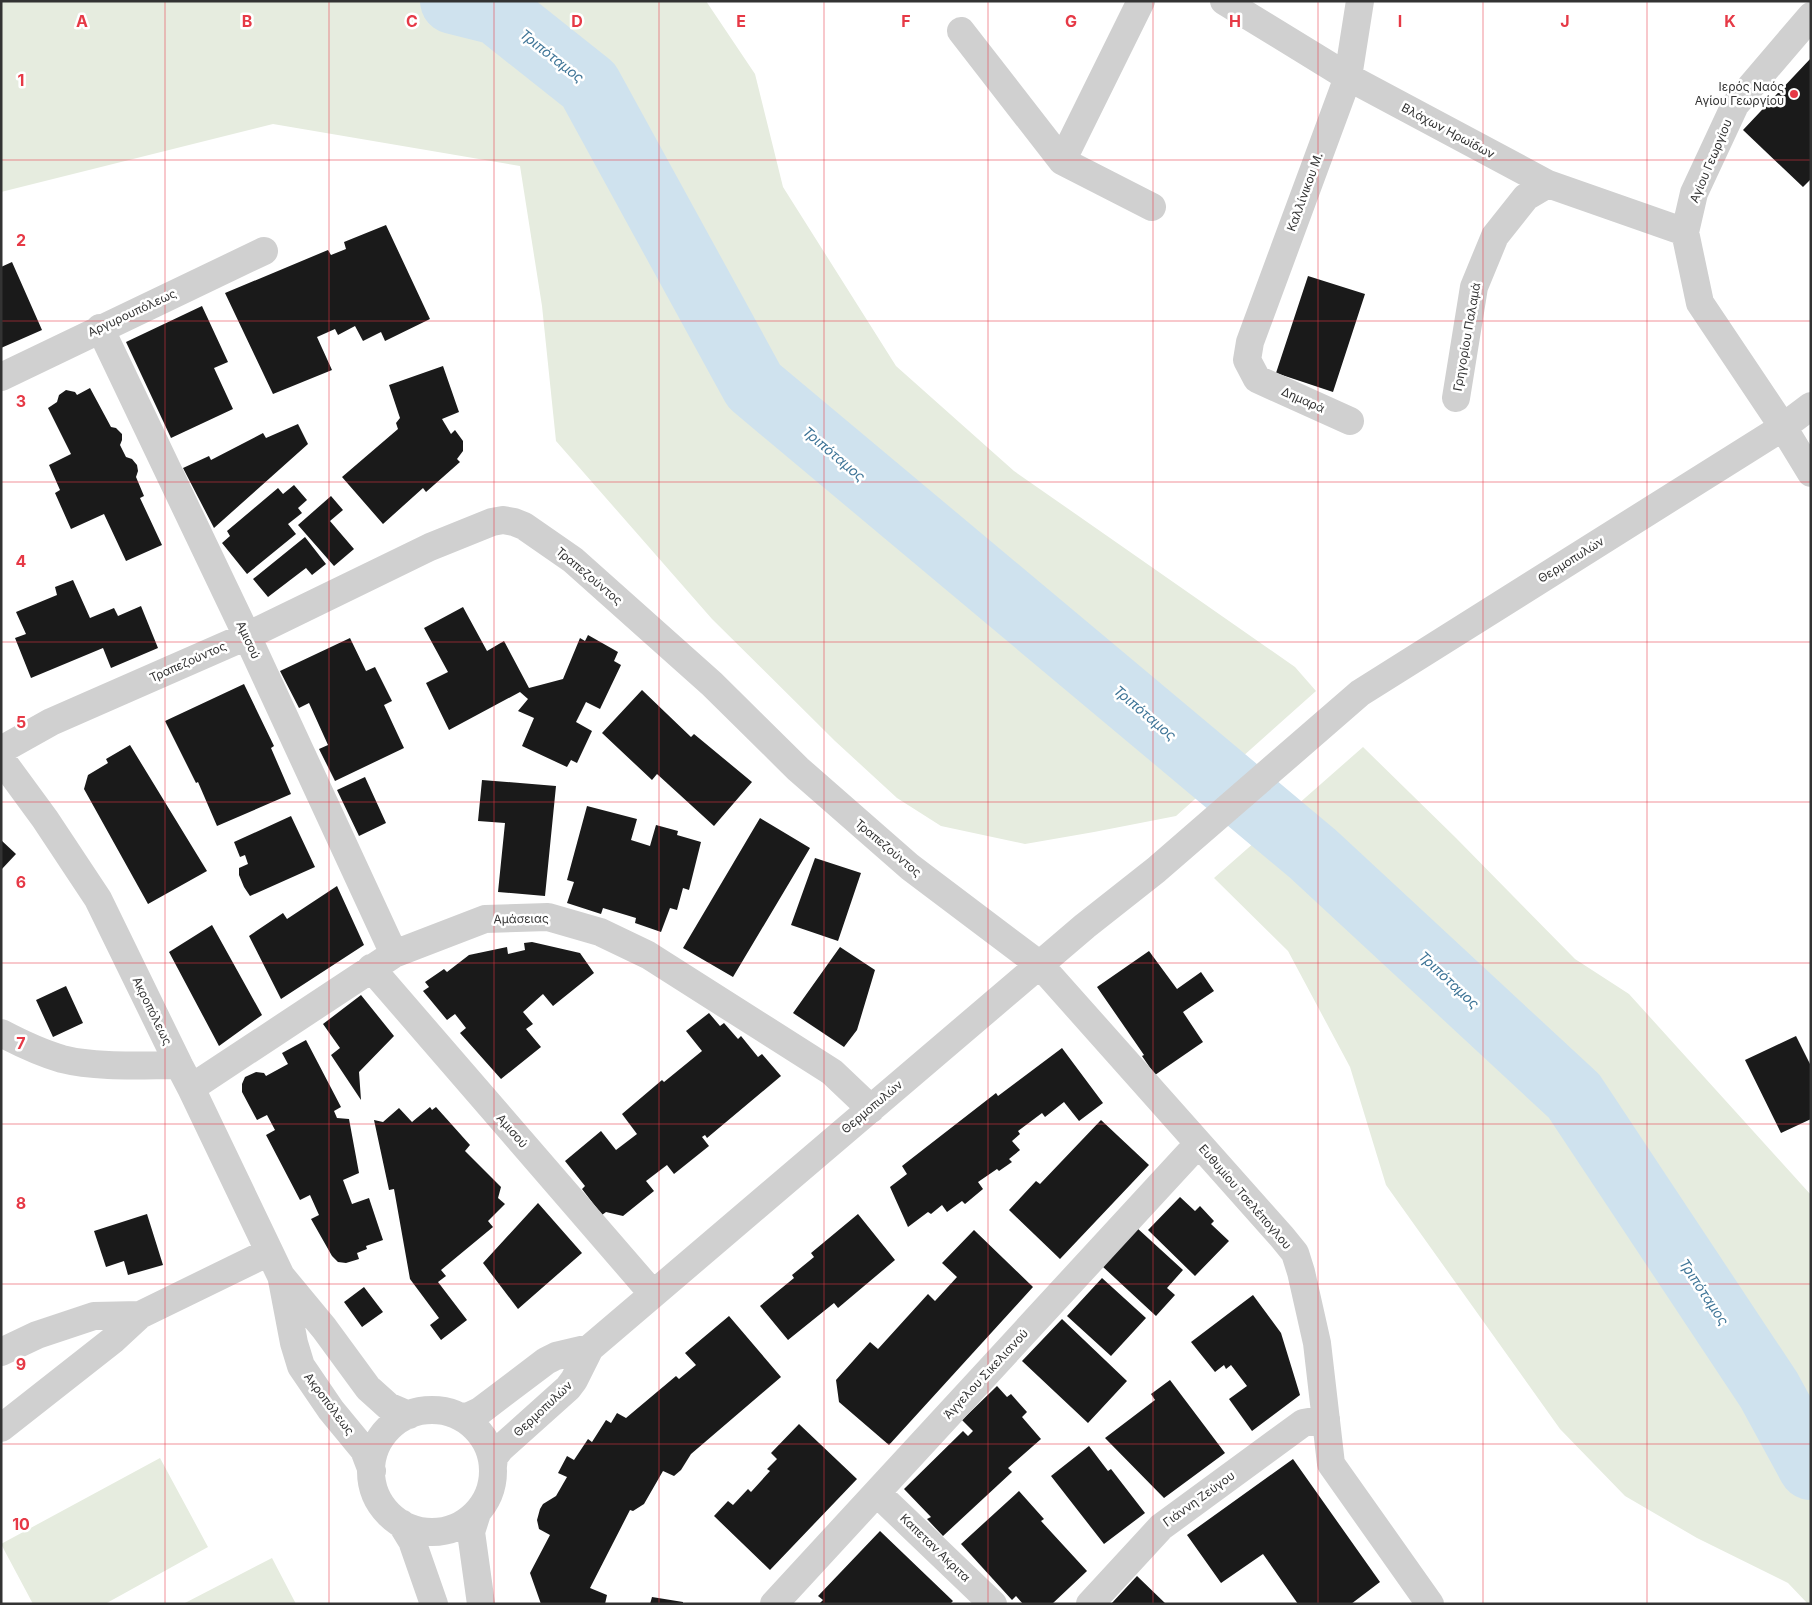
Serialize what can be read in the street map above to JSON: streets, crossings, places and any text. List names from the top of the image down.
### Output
{
  "streets": {
    "street": [
      "Βλάχων Ηρωίδων",
      "Αγίου Γεωργίου",
      "Καλλίνικου Μ.",
      "Αργυρουπόλεως",
      "Γρηγορίου Παλαμά",
      "Δημαρά",
      "Θερμοπυλών",
      "Τραπεζούντος",
      "Αμισού",
      "Αμάσειας",
      "Ακροπόλεως",
      "Ευθυμίου Τσελέπογλου",
      "Άγγελου Σικελιανού",
      "Γιάννη Ζεύγου",
      "Καπεταν Ακριτα"
    ]
  },
  "crossings": [
    ["Βλάχων Ηρωίδων", "Αγίου Γεωργίου"],
    ["Βλάχων Ηρωίδων", "Καλλίνικου Μ."],
    ["Βλάχων Ηρωίδων", "Γρηγορίου Παλαμά"],
    ["Αγίου Γεωργίου", "Θερμοπυλών"],
    ["Καλλίνικου Μ.", "Δημαρά"],
    ["Αργυρουπόλεως", "Αμισού"],
    ["Θερμοπυλών", "Τραπεζούντος"],
    ["Θερμοπυλών", "Αμισού"],
    ["Θερμοπυλών", "Αμάσειας"],
    ["Θερμοπυλών", "Ακροπόλεως"],
    ["Θερμοπυλών", "Ευθυμίου Τσελέπογλου"],
    ["Τραπεζούντος", "Αμισού"],
    ["Τραπεζούντος", "Ευθυμίου Τσελέπογλου"],
    ["Αμισού", "Αμάσειας"],
    ["Αμάσειας", "Ακροπόλεως"],
    ["Ευθυμίου Τσελέπογλου", "Άγγελου Σικελιανού"],
    ["Ευθυμίου Τσελέπογλου", "Γιάννη Ζεύγου"],
    ["Άγγελου Σικελιανού", "Καπεταν Ακριτα"]
  ],
  "water": ["Τριπόταμος"],
  "places": ["Ιερός Ναός Αγίου Γεωργίου"],
  "grid": {
    "columns": [
      "A",
      "B",
      "C",
      "D",
      "E",
      "F",
      "G",
      "H",
      "I",
      "J",
      "K"
    ],
    "rows": [
      "1",
      "2",
      "3",
      "4",
      "5",
      "6",
      "7",
      "8",
      "9",
      "10"
    ]
  }
}
